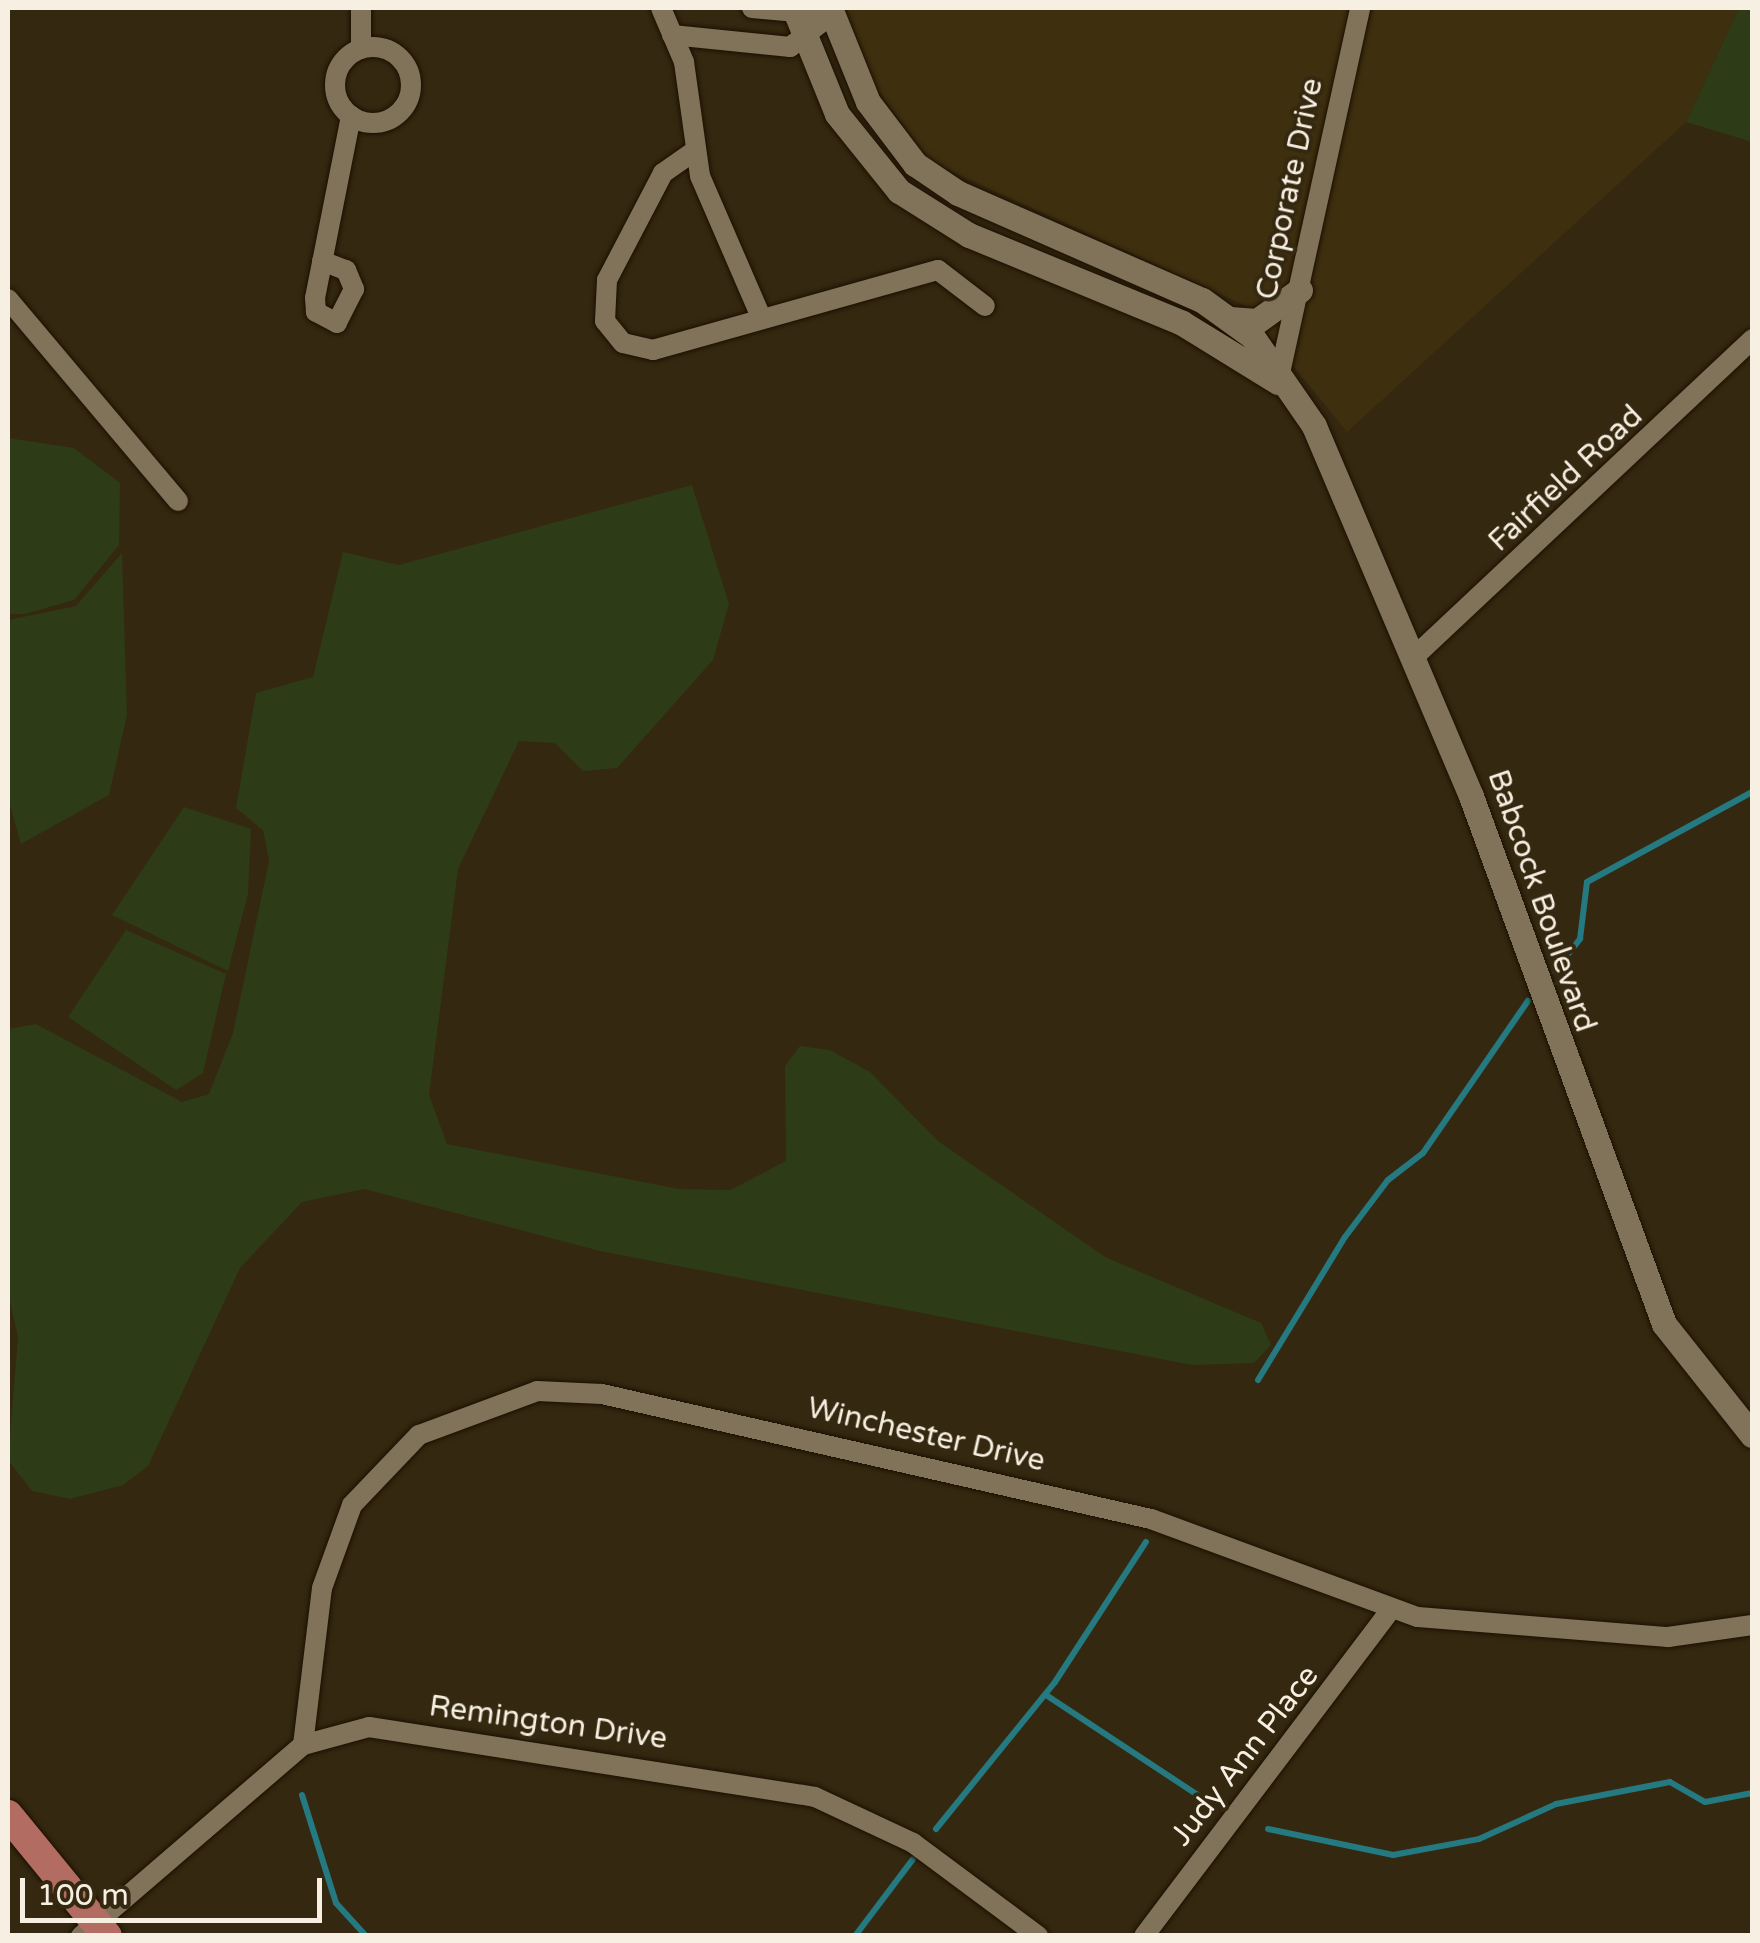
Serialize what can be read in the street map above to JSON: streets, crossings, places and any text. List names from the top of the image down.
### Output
{
  "streets": {
    "street": [
      "Corporate Drive",
      "Fairfield Road",
      "Babcock Boulevard",
      "Winchester Drive",
      "Remington Drive",
      "Judy Ann Place"
    ]
  },
  "crossings": [
    ["Corporate Drive", "Babcock Boulevard"],
    ["Fairfield Road", "Babcock Boulevard"],
    ["Winchester Drive", "Remington Drive"],
    ["Winchester Drive", "Judy Ann Place"]
  ],
  "scale_bar": "100 m"
}
